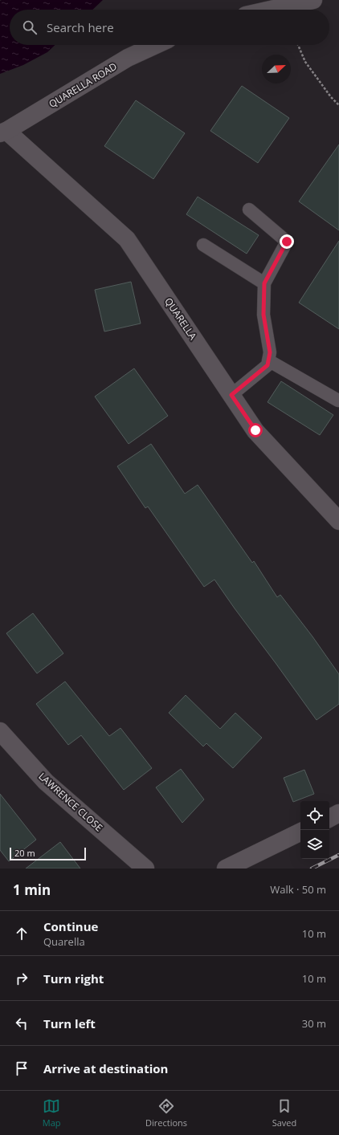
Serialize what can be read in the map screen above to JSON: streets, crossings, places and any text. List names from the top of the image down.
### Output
{
  "streets": {
    "street": ["QUARELLA ROAD", "QUARELLA", "LAWRENCE CLOSE"]
  },
  "crossings": [
    ["QUARELLA ROAD", "QUARELLA"]
  ],
  "scale_bar": "20 m",
  "north": "top right",
  "page": {
    "search": "Search here",
    "scale": "20 m",
    "heading": ["1 min", "Walk · 50 m"],
    "list": [
      ["Continue", "Quarella", "10 m"],
      ["Turn right", "10 m"],
      ["Turn left", "30 m"],
      "Arrive at destination"
    ],
    "nav": ["Map", "Directions", "Saved"]
  }
}
